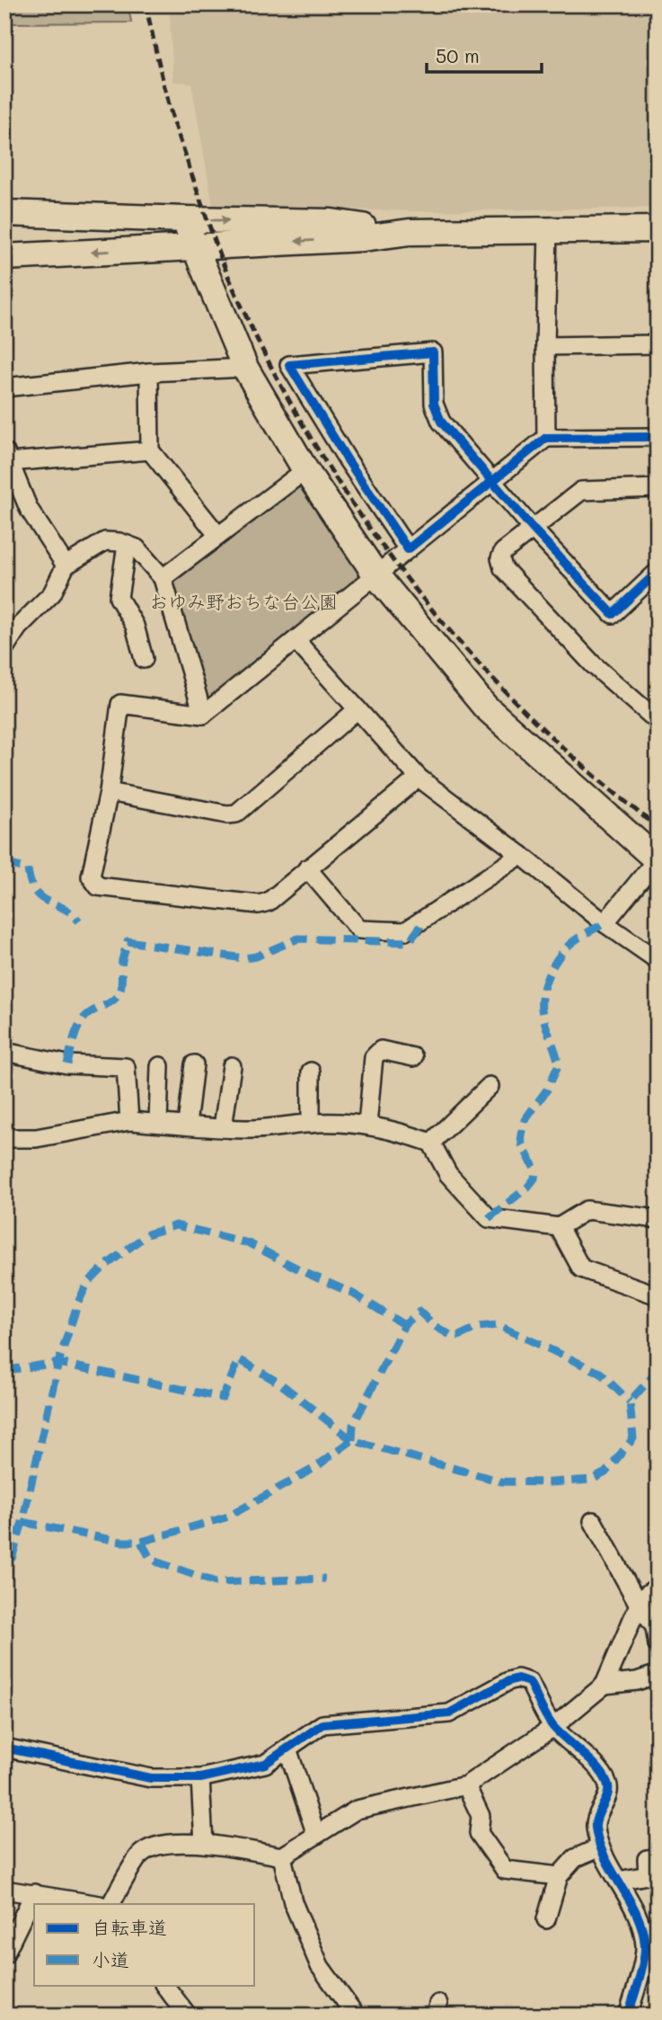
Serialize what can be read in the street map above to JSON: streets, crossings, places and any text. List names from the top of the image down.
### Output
{
  "parks": ["おゆみ野おちな台公園"],
  "legend": ["自転車道", "小道"],
  "scale_bar": "50 m"
}
